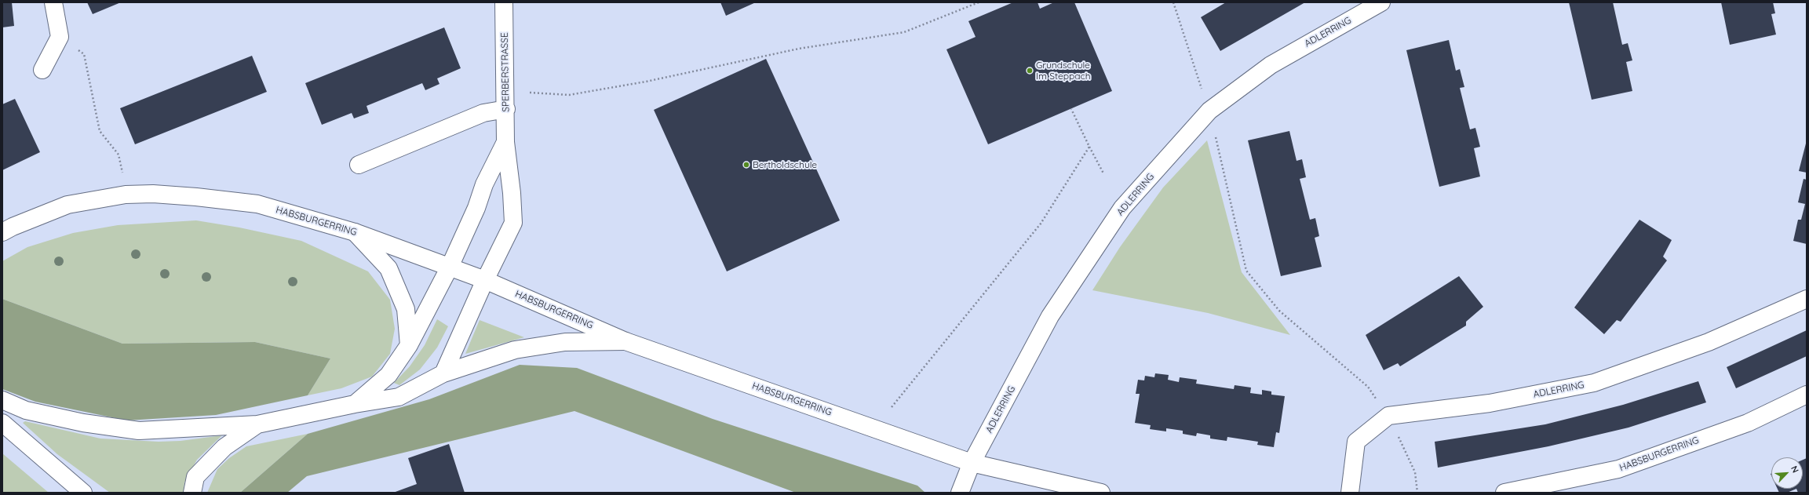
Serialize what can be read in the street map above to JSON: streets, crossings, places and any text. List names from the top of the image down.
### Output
{
  "streets": {
    "street": ["ADLERRING", "SPERBERSTRASSE", "HABSBURGERRING"]
  },
  "crossings": [
    ["ADLERRING", "HABSBURGERRING"],
    ["SPERBERSTRASSE", "HABSBURGERRING"]
  ],
  "places": ["Grundschule Im Steppach", "Bertholdschule"],
  "north": "top right"
}
